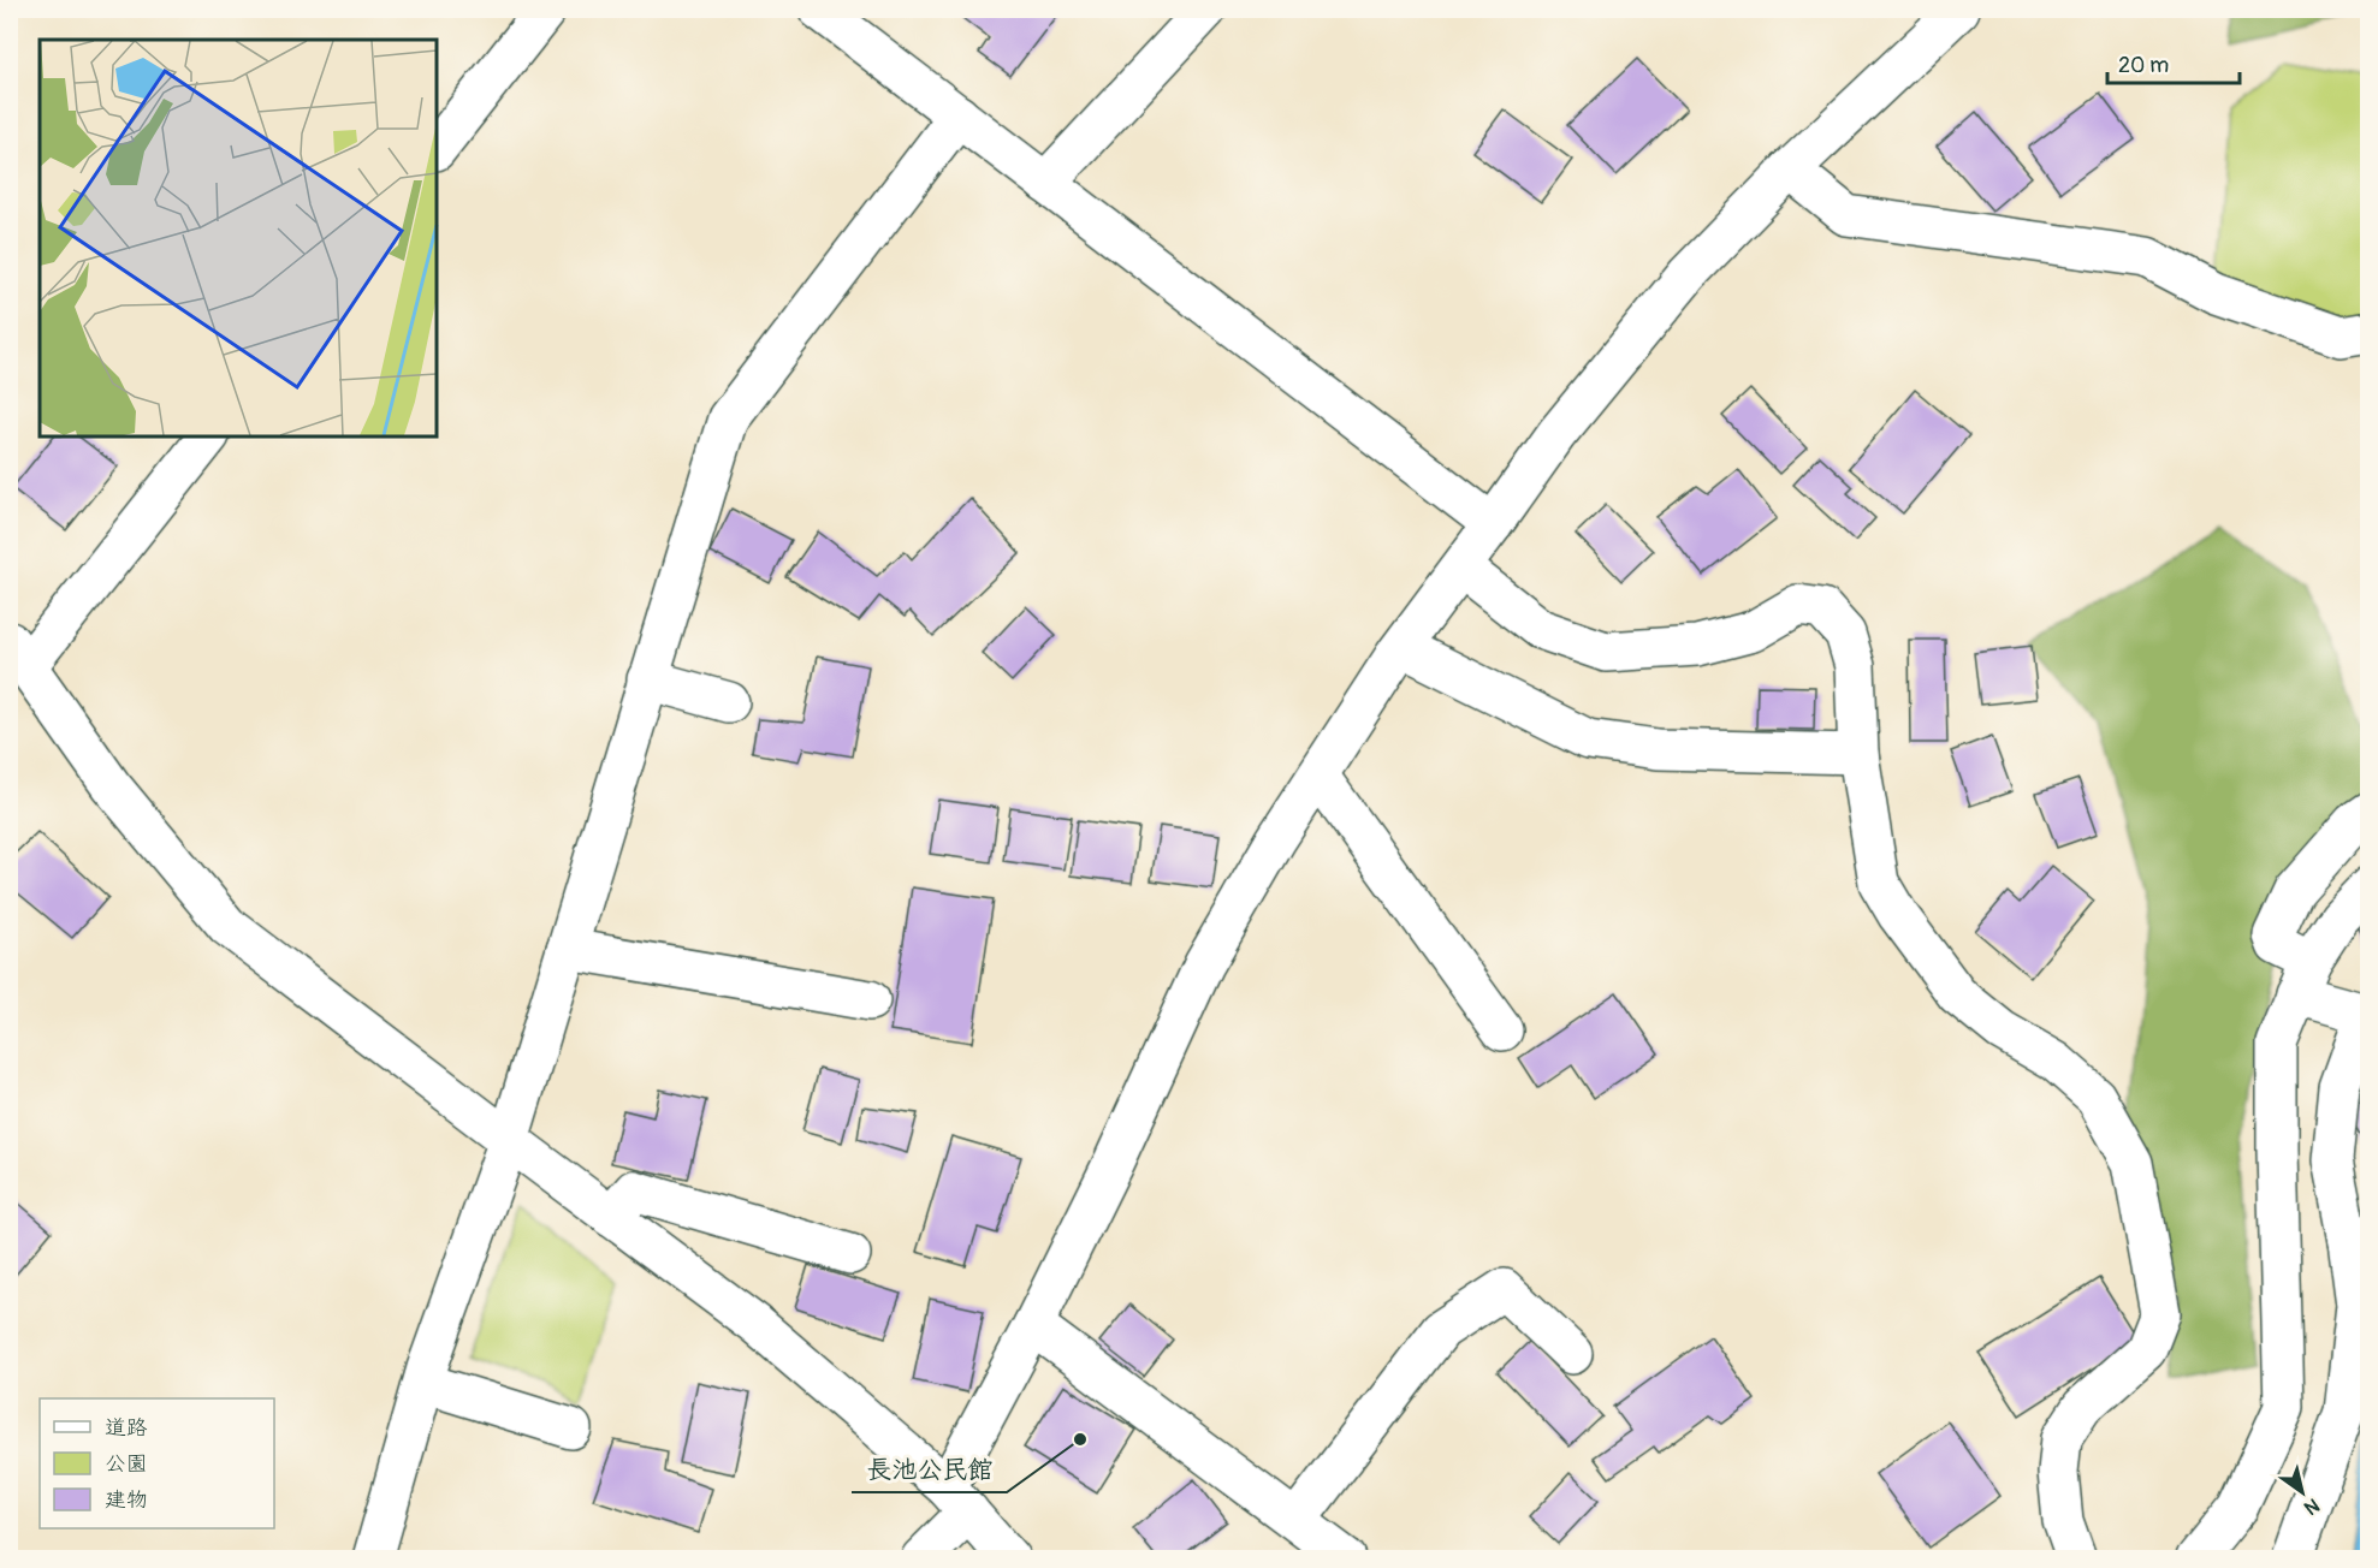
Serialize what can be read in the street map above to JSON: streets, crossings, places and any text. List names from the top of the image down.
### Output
{
  "places": ["長池公民館"],
  "legend": ["道路", "公園", "建物"],
  "scale_bar": "20 m",
  "north": "bottom right"
}
